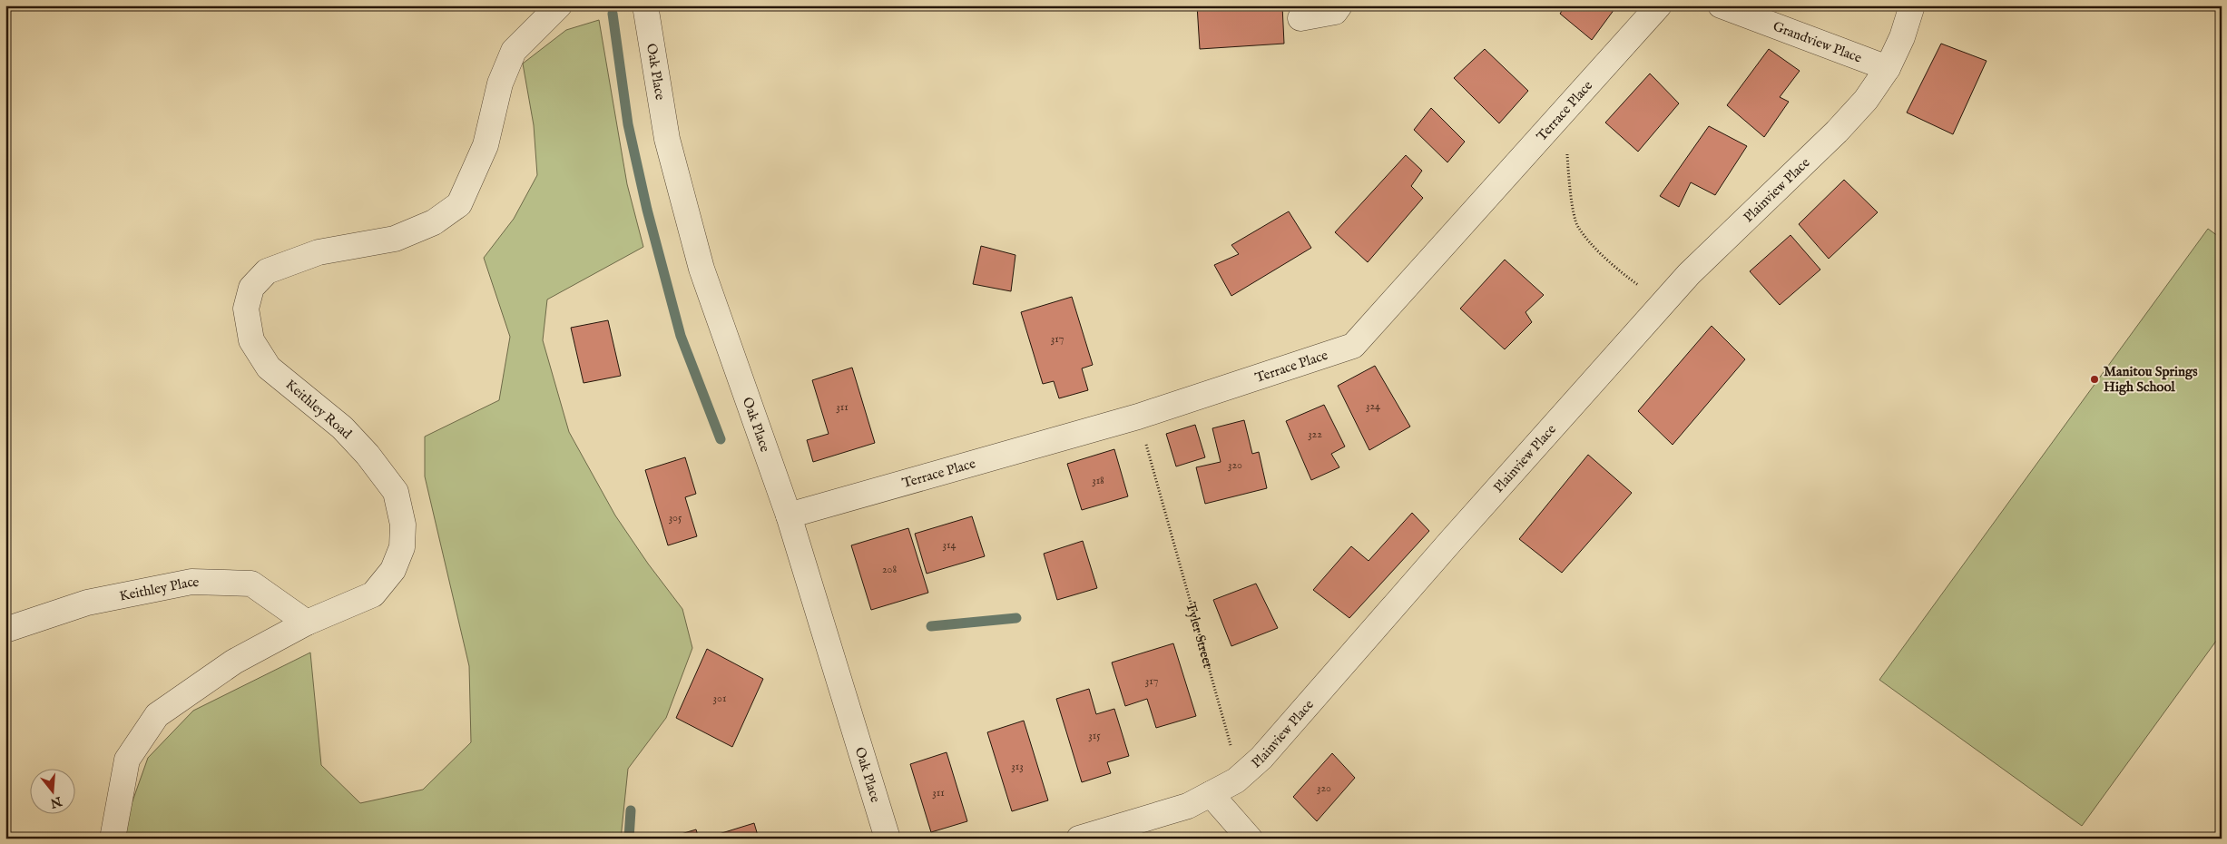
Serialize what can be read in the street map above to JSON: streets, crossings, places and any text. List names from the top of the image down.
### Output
{
  "streets": {
    "street": [
      "Grandview Place",
      "Oak Place",
      "Terrace Place",
      "Plainview Place",
      "Keithley Road",
      "Keithley Place"
    ],
    "path": ["Tyler Street"]
  },
  "crossings": [
    ["Grandview Place", "Plainview Place"],
    ["Oak Place", "Terrace Place"],
    ["Terrace Place", "Tyler Street"],
    ["Plainview Place", "Tyler Street"],
    ["Keithley Road", "Keithley Place"]
  ],
  "places": ["Manitou Springs High School"],
  "house_numbers": [
    "317",
    "324",
    "311",
    "322",
    "320",
    "318",
    "305",
    "314",
    "208",
    "317",
    "301",
    "315",
    "313",
    "320",
    "311"
  ],
  "north": "bottom"
}
